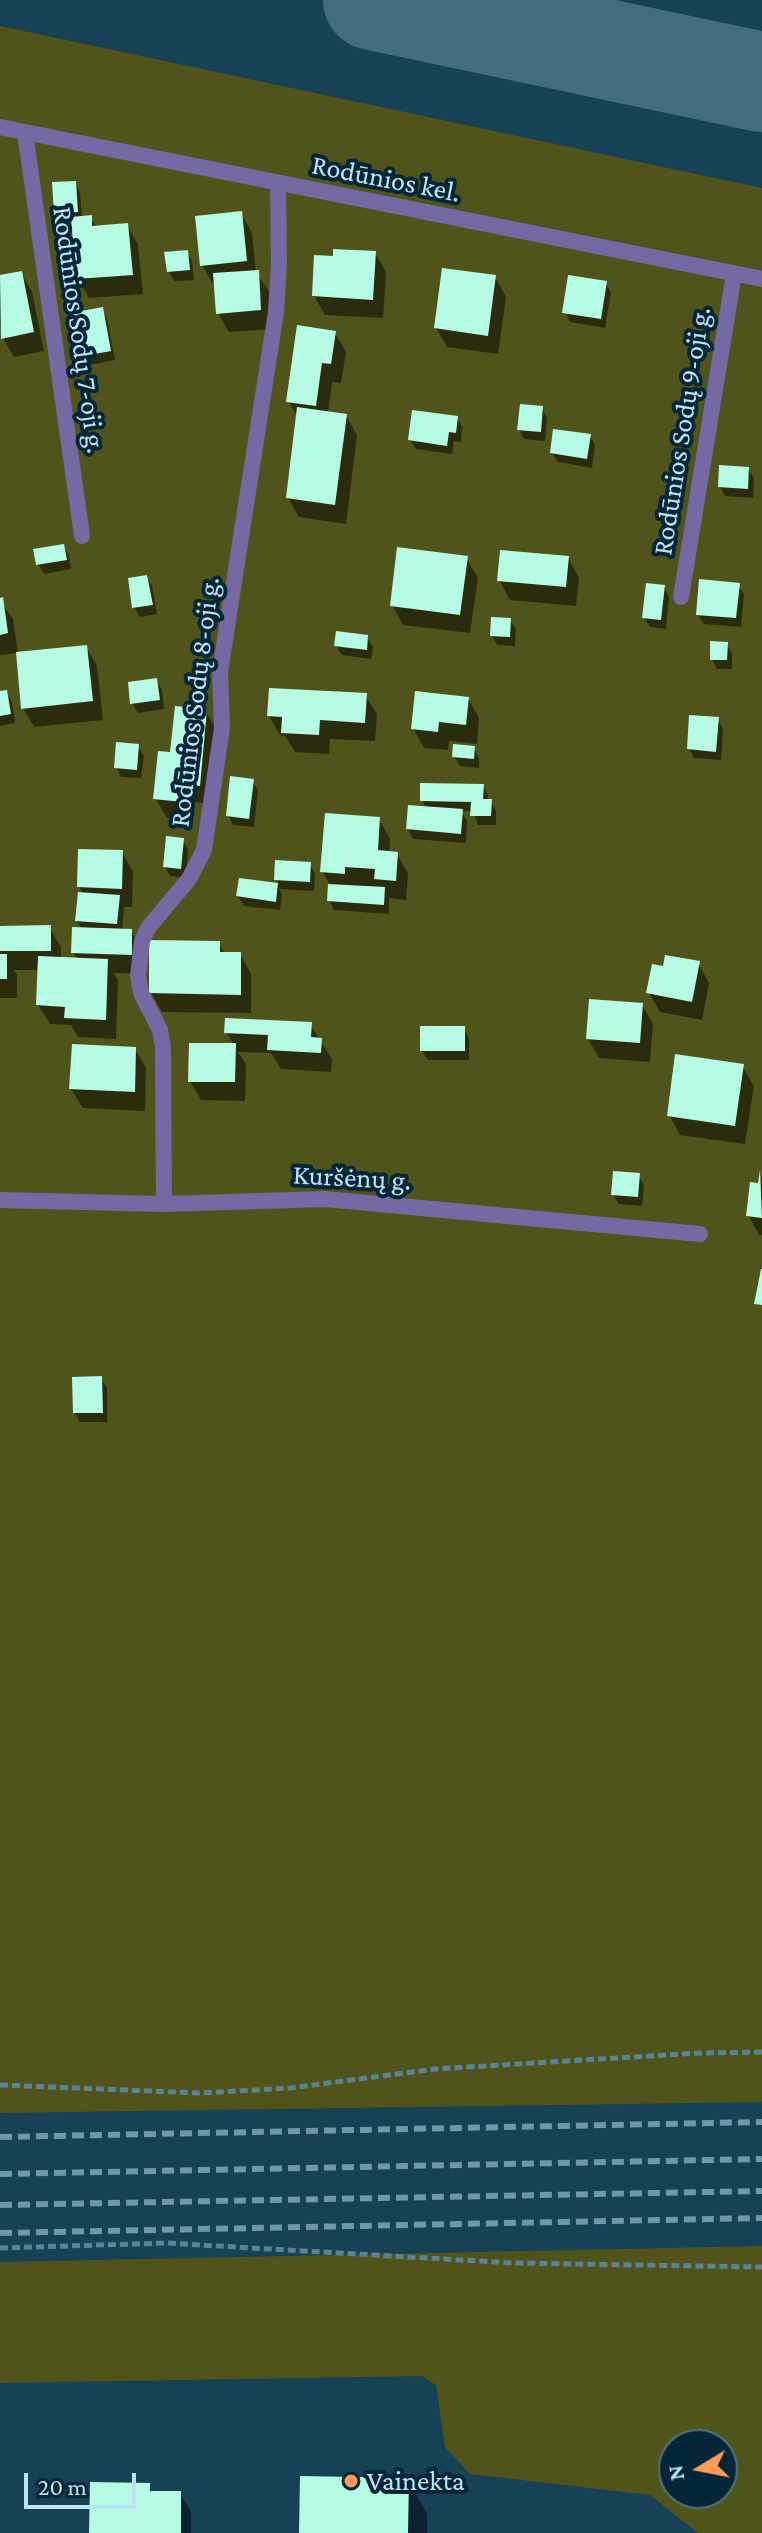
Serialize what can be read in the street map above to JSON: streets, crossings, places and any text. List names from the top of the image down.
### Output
{
  "streets": {
    "street": [
      "Rodūnios kel.",
      "Rodūnios Sodų 7-oji g.",
      "Rodūnios Sodų 9-oji g.",
      "Rodūnios Sodų 8-oji g.",
      "Kuršėnų g."
    ]
  },
  "crossings": [
    ["Rodūnios kel.", "Rodūnios Sodų 7-oji g."],
    ["Rodūnios kel.", "Rodūnios Sodų 9-oji g."],
    ["Rodūnios kel.", "Rodūnios Sodų 8-oji g."],
    ["Rodūnios Sodų 8-oji g.", "Kuršėnų g."]
  ],
  "places": ["Vainekta"],
  "scale_bar": "20 m",
  "north": "left"
}
